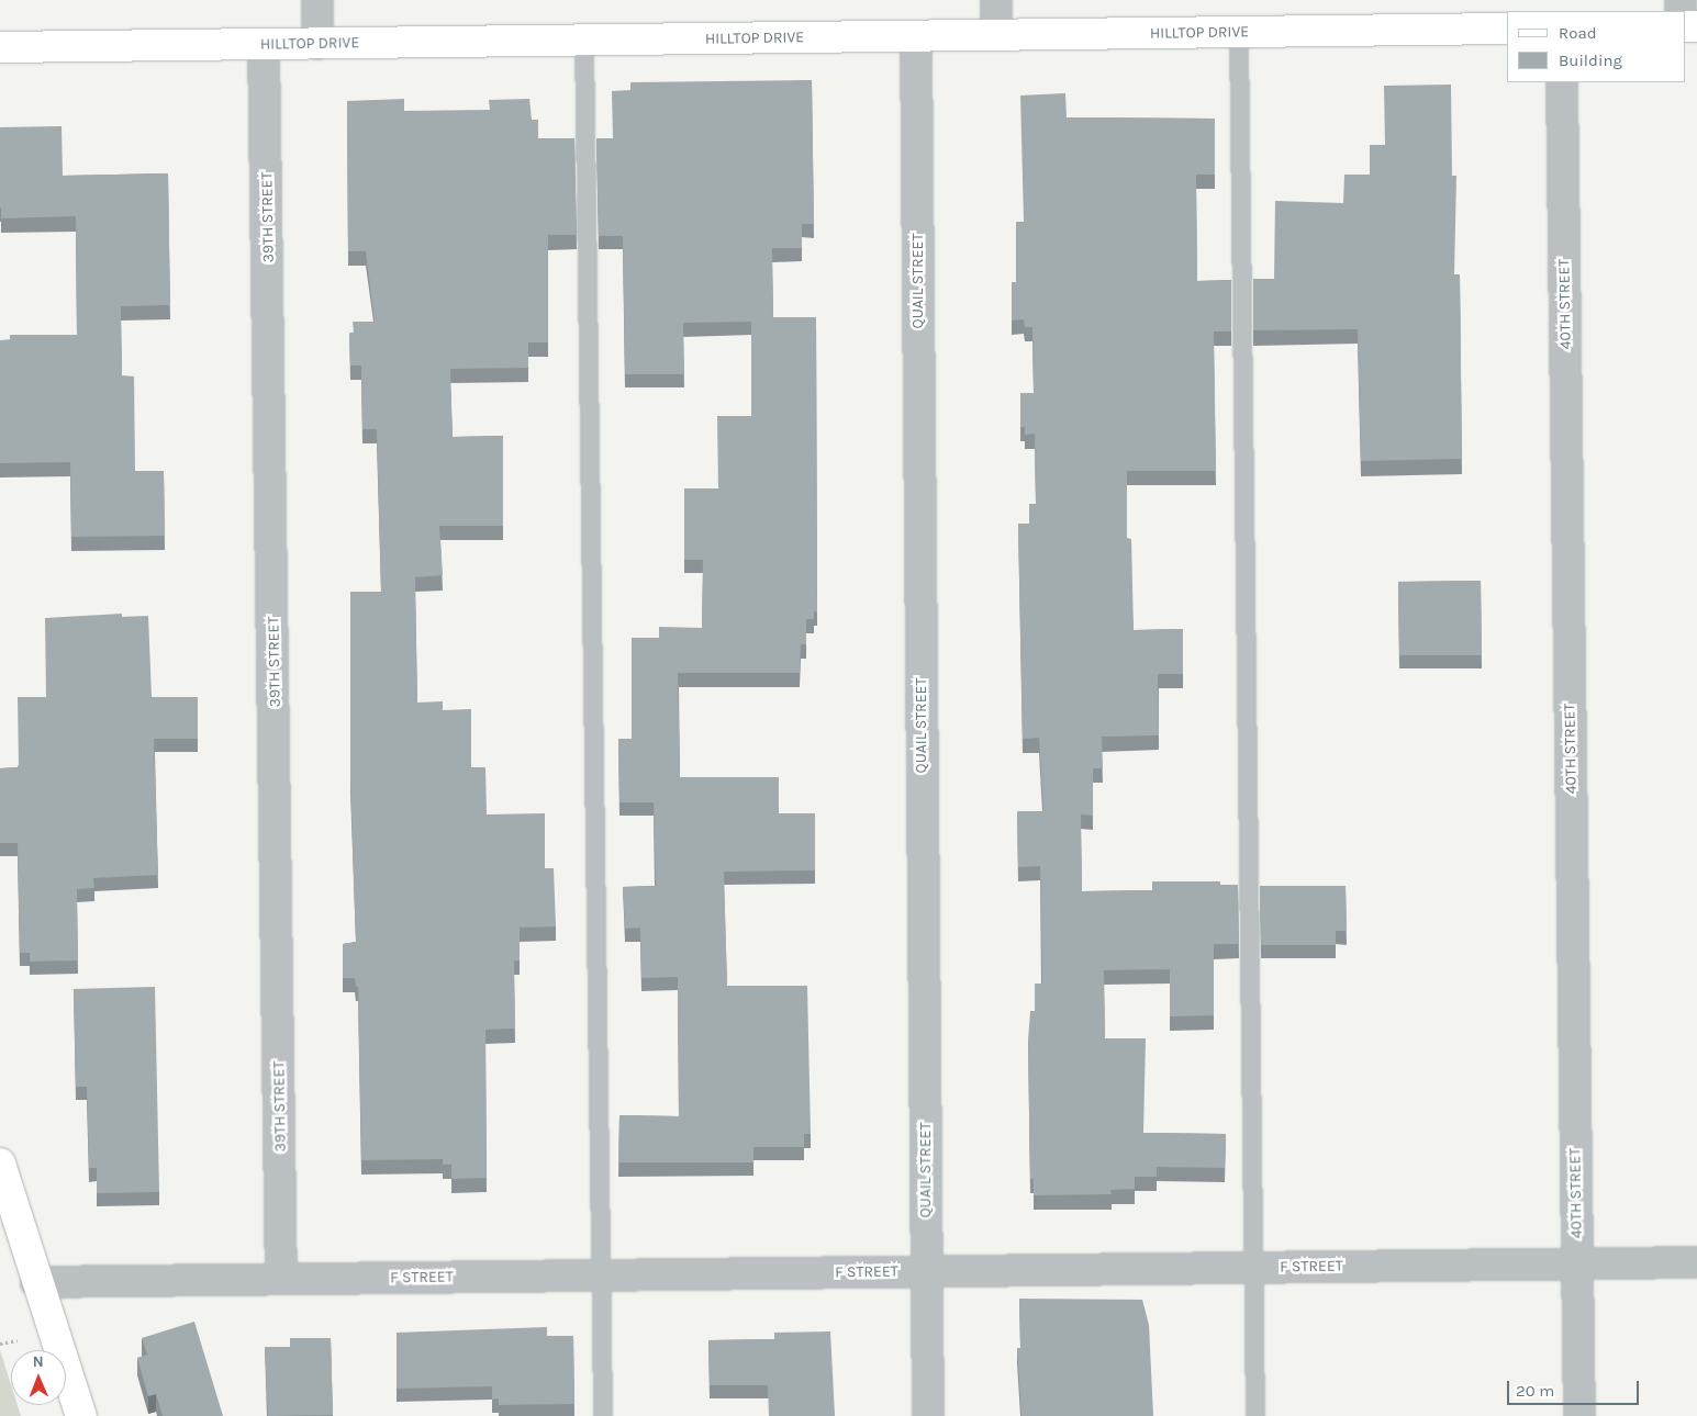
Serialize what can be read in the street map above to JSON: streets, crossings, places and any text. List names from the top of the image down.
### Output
{
  "streets": {
    "street": [
      "HILLTOP DRIVE",
      "39TH STREET",
      "QUAIL STREET",
      "40TH STREET",
      "F STREET"
    ]
  },
  "crossings": [
    ["HILLTOP DRIVE", "39TH STREET"],
    ["HILLTOP DRIVE", "QUAIL STREET"],
    ["39TH STREET", "F STREET"],
    ["QUAIL STREET", "F STREET"],
    ["40TH STREET", "F STREET"]
  ],
  "legend": ["Road", "Building"],
  "scale_bar": "20 m",
  "north": "top"
}
